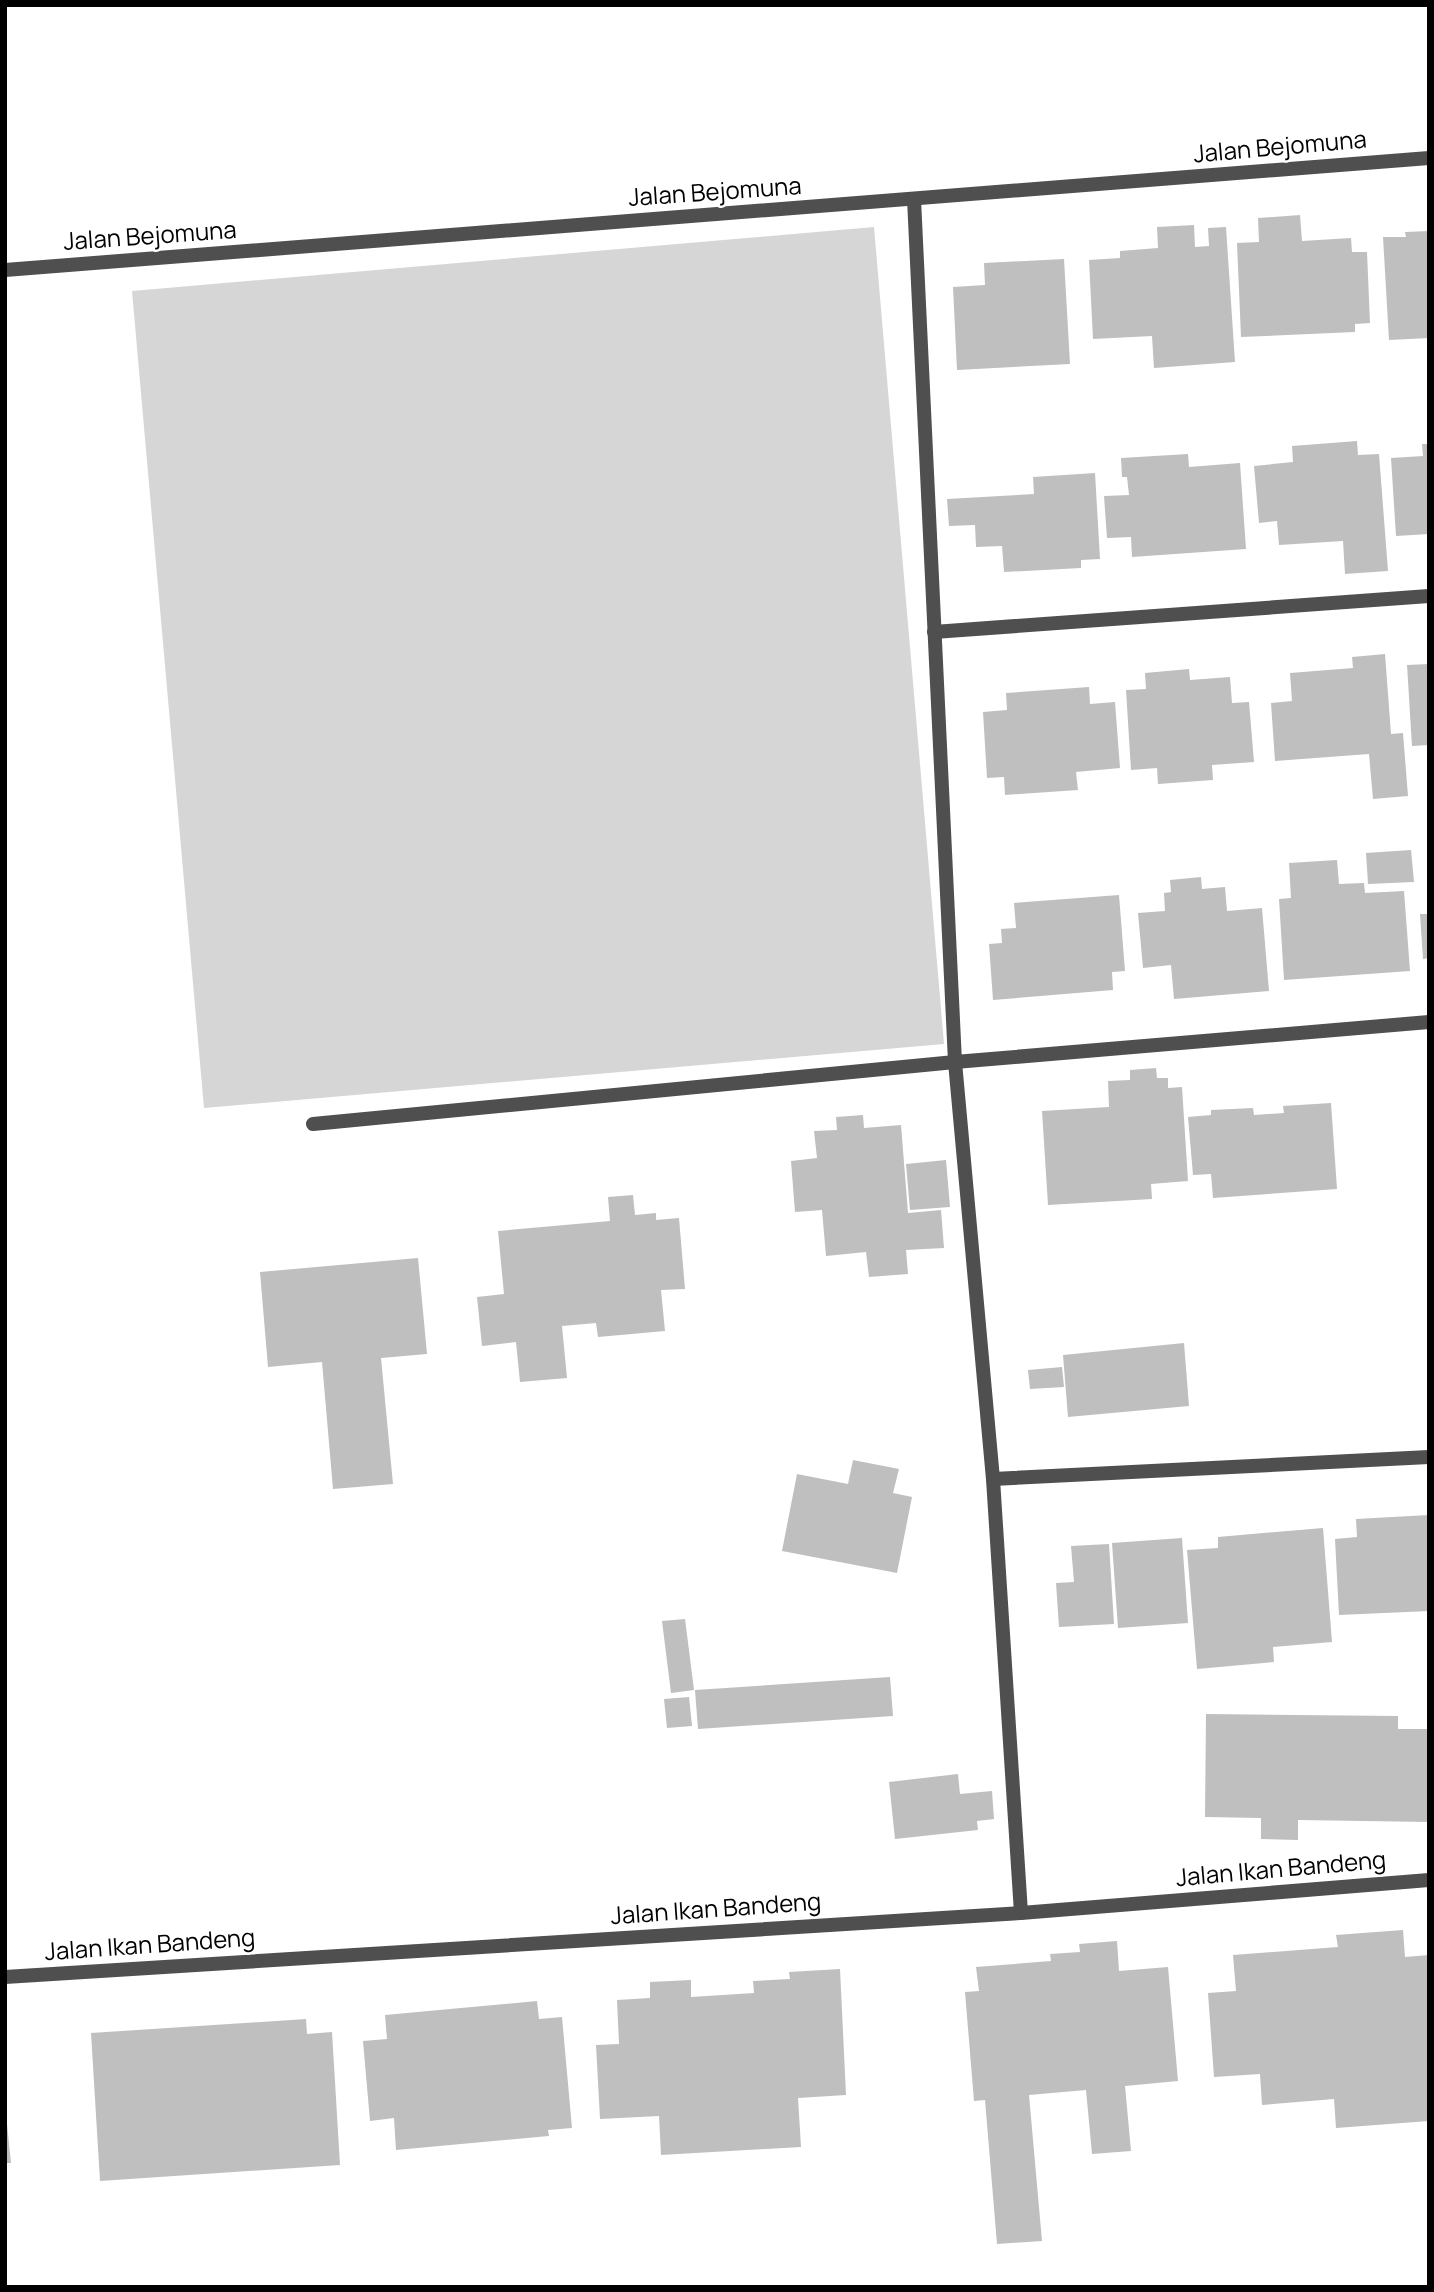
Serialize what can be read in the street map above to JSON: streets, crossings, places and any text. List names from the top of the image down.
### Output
{
  "streets": {
    "street": ["Jalan Bejomuna", "Jalan Ikan Bandeng"]
  }
}
